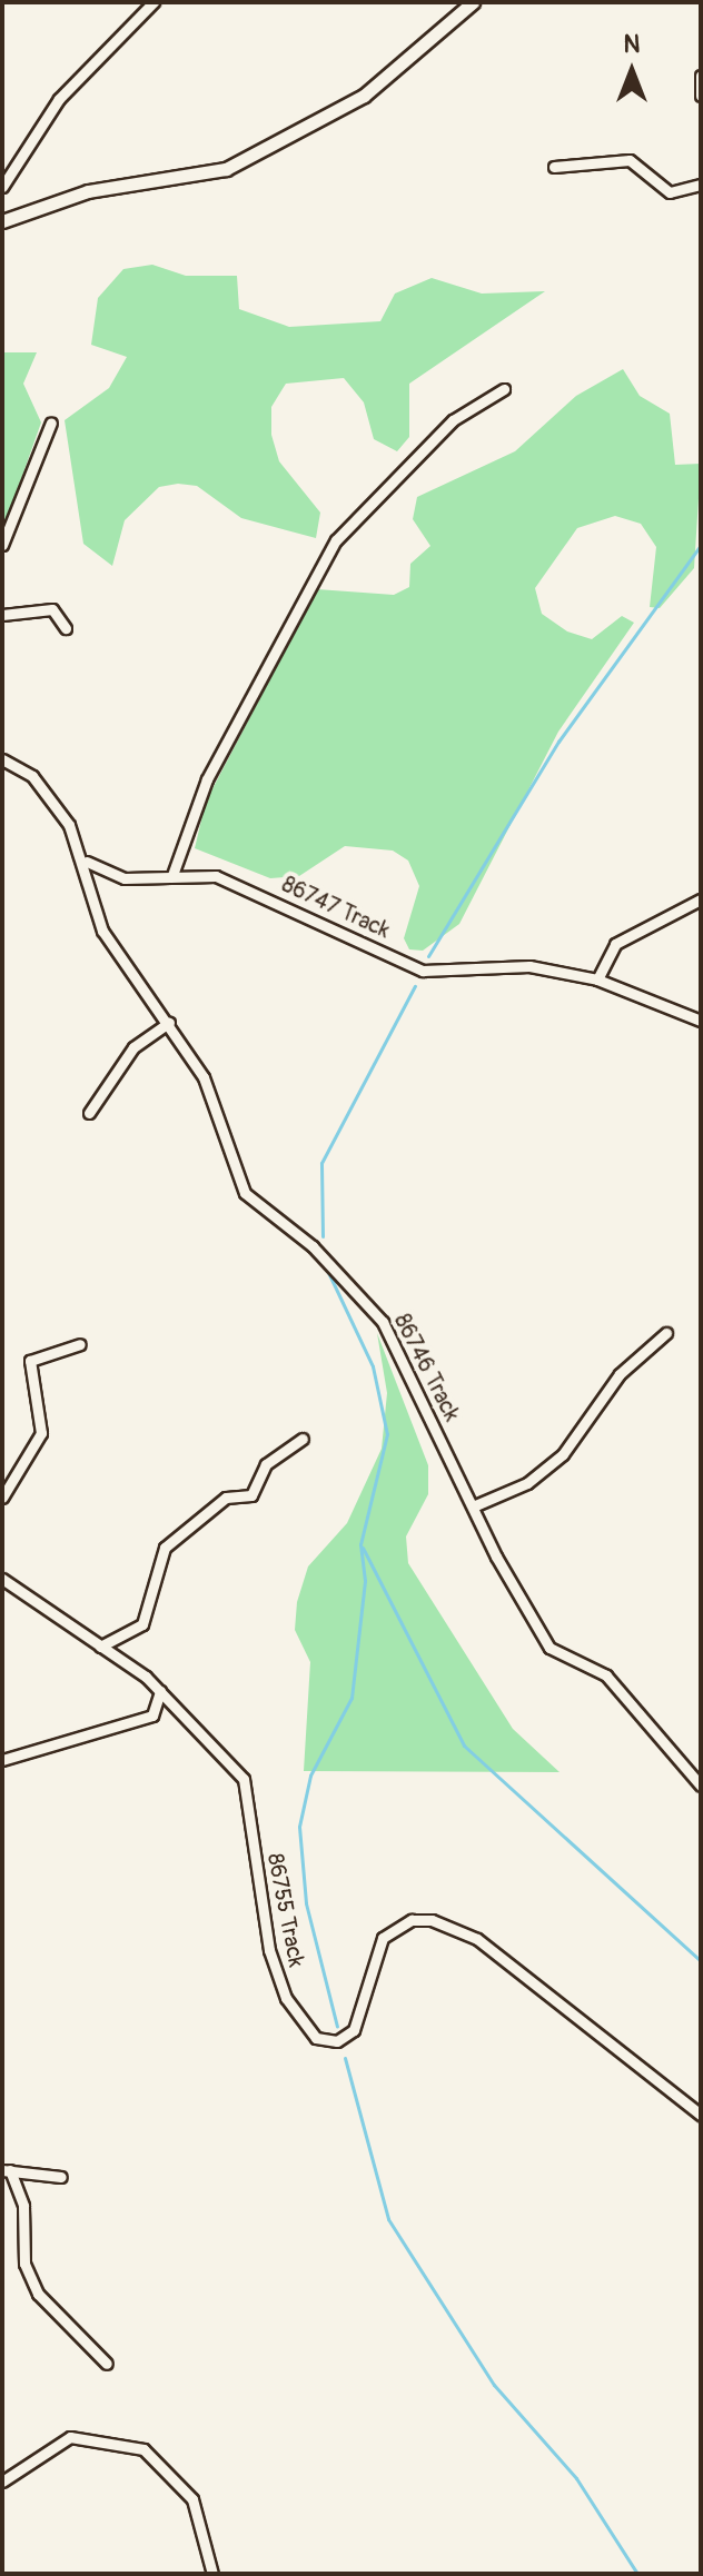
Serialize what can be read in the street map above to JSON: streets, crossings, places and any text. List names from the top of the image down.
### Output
{
  "streets": {
    "street": ["86747 Track", "86746 Track", "86755 Track"]
  },
  "crossings": [
    ["86747 Track", "86746 Track"]
  ],
  "north": "top"
}
